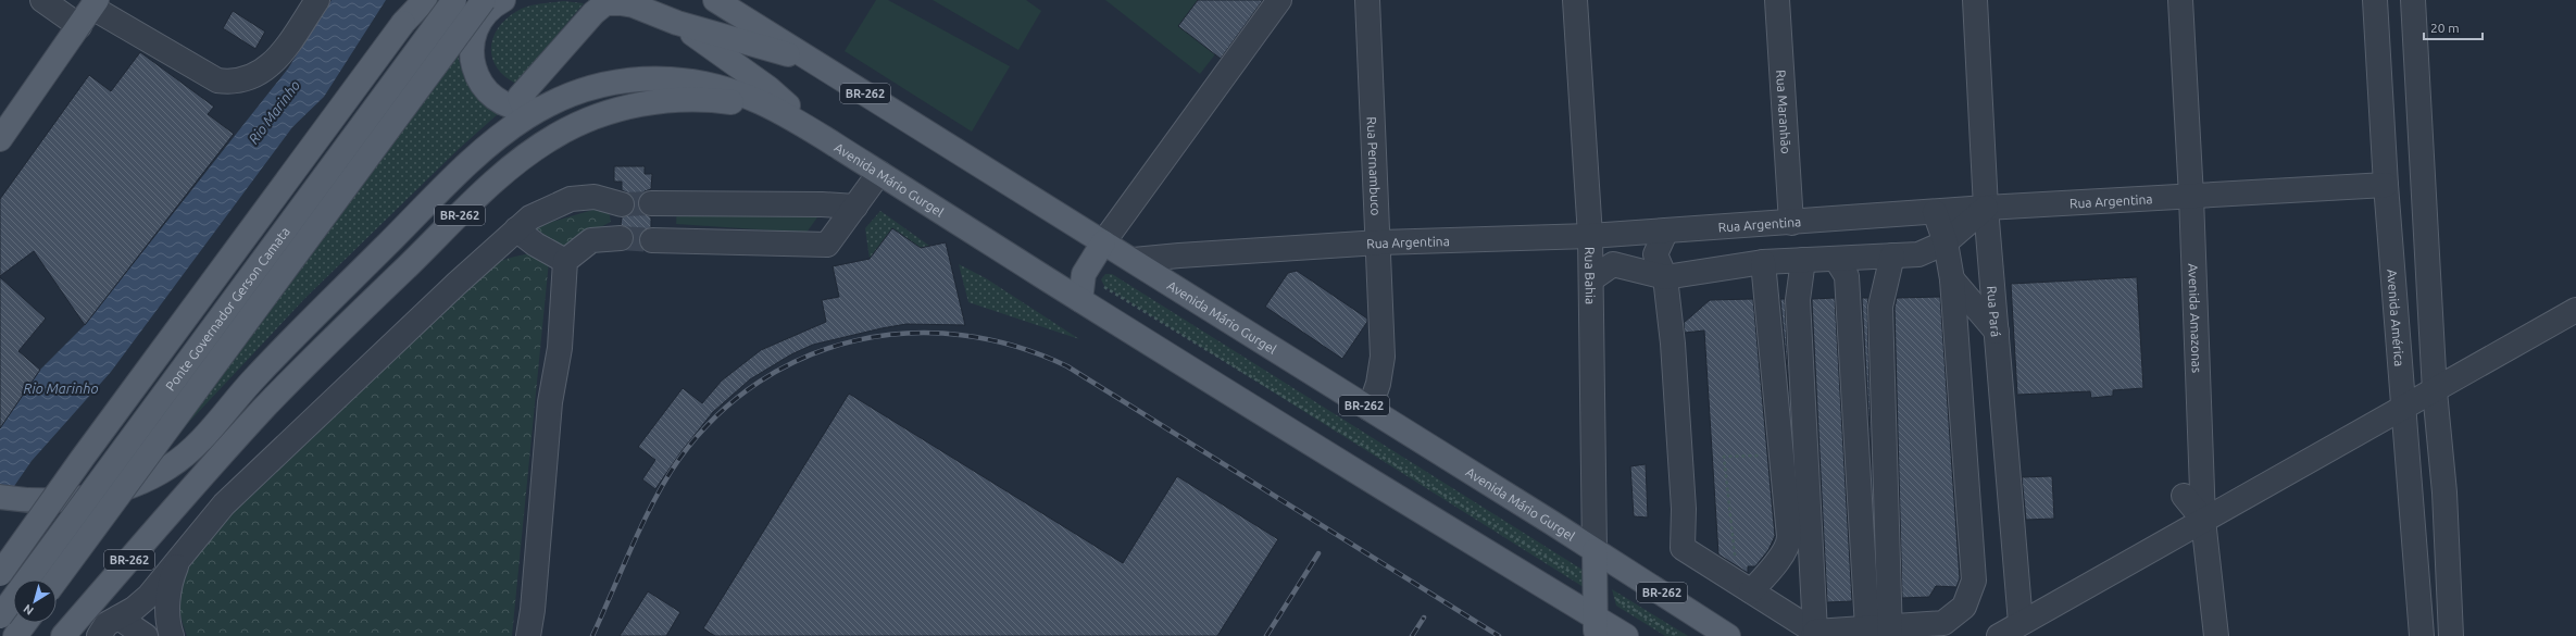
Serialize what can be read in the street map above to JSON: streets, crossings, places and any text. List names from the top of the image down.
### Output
{
  "streets": {
    "main road": ["BR-262", "Avenida Mário Gurgel", "Ponte Governador Gerson Camata"],
    "street": [
      "Rua Maranhão",
      "Rua Pernambuco",
      "Rua Argentina",
      "Rua Bahia",
      "Rua Pará",
      "Avenida Amazonas",
      "Avenida América"
    ]
  },
  "crossings": [
    ["BR-262", "Avenida Mário Gurgel"],
    ["Rua Maranhão", "Rua Argentina"],
    ["Rua Pernambuco", "Avenida Mário Gurgel"],
    ["Rua Pernambuco", "Rua Argentina"],
    ["Avenida Mário Gurgel", "Rua Argentina"],
    ["Avenida Mário Gurgel", "Rua Bahia"],
    ["Rua Argentina", "Rua Bahia"],
    ["Rua Argentina", "Rua Pará"],
    ["Rua Argentina", "Avenida Amazonas"],
    ["Rua Argentina", "Avenida América"]
  ],
  "water": ["Rio Marinho"],
  "scale_bar": "20 m",
  "north": "bottom left"
}
